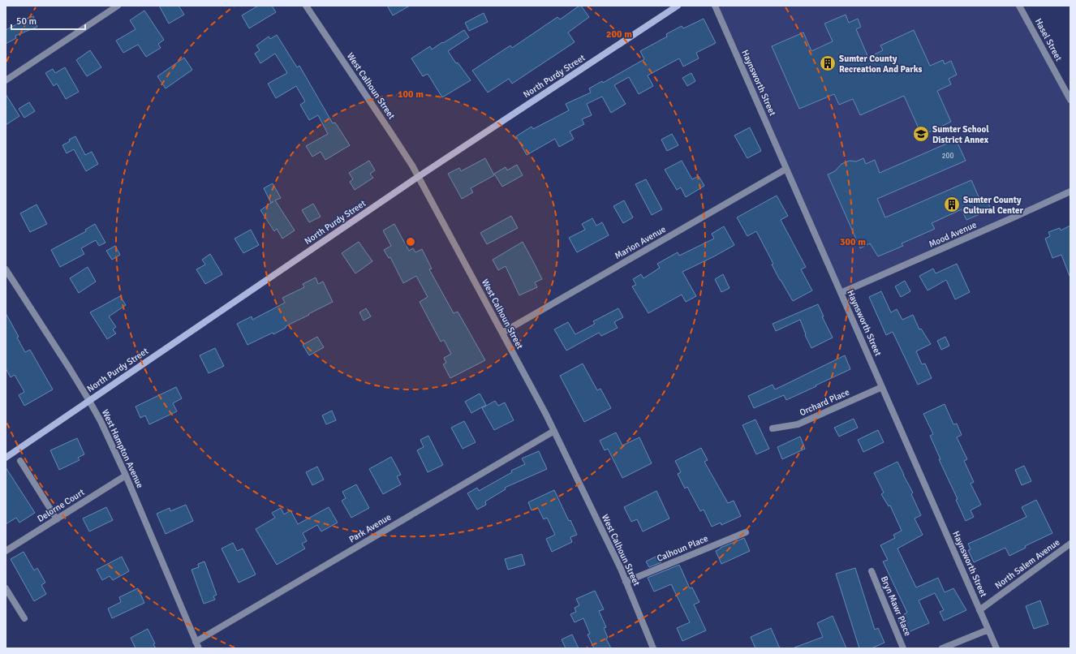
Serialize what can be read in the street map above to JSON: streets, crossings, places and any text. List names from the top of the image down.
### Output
{
  "streets": {
    "street": [
      "Hasel Street",
      "North Purdy Street",
      "Haynsworth Street",
      "West Calhoun Street",
      "Mood Avenue",
      "Marion Avenue",
      "Orchard Place",
      "West Hampton Avenue",
      "Delorne Court",
      "Park Avenue",
      "Calhoun Place",
      "North Salem Avenue",
      "Bryn Mawr Place"
    ]
  },
  "crossings": [
    ["North Purdy Street", "West Calhoun Street"],
    ["North Purdy Street", "West Hampton Avenue"],
    ["Haynsworth Street", "Mood Avenue"],
    ["Haynsworth Street", "Marion Avenue"],
    ["Haynsworth Street", "Orchard Place"],
    ["Haynsworth Street", "North Salem Avenue"],
    ["West Calhoun Street", "Marion Avenue"],
    ["West Calhoun Street", "Park Avenue"],
    ["West Calhoun Street", "Calhoun Place"],
    ["West Hampton Avenue", "Delorne Court"],
    ["West Hampton Avenue", "Park Avenue"]
  ],
  "places": {
    "building": ["Sumter County Recreation And Parks", "Sumter County Cultural Center"],
    "school or university": ["Sumter School District Annex"]
  },
  "house_numbers": ["200"],
  "scale_bar": "50 m",
  "rings": ["200 m", "100 m", "300 m"]
}
